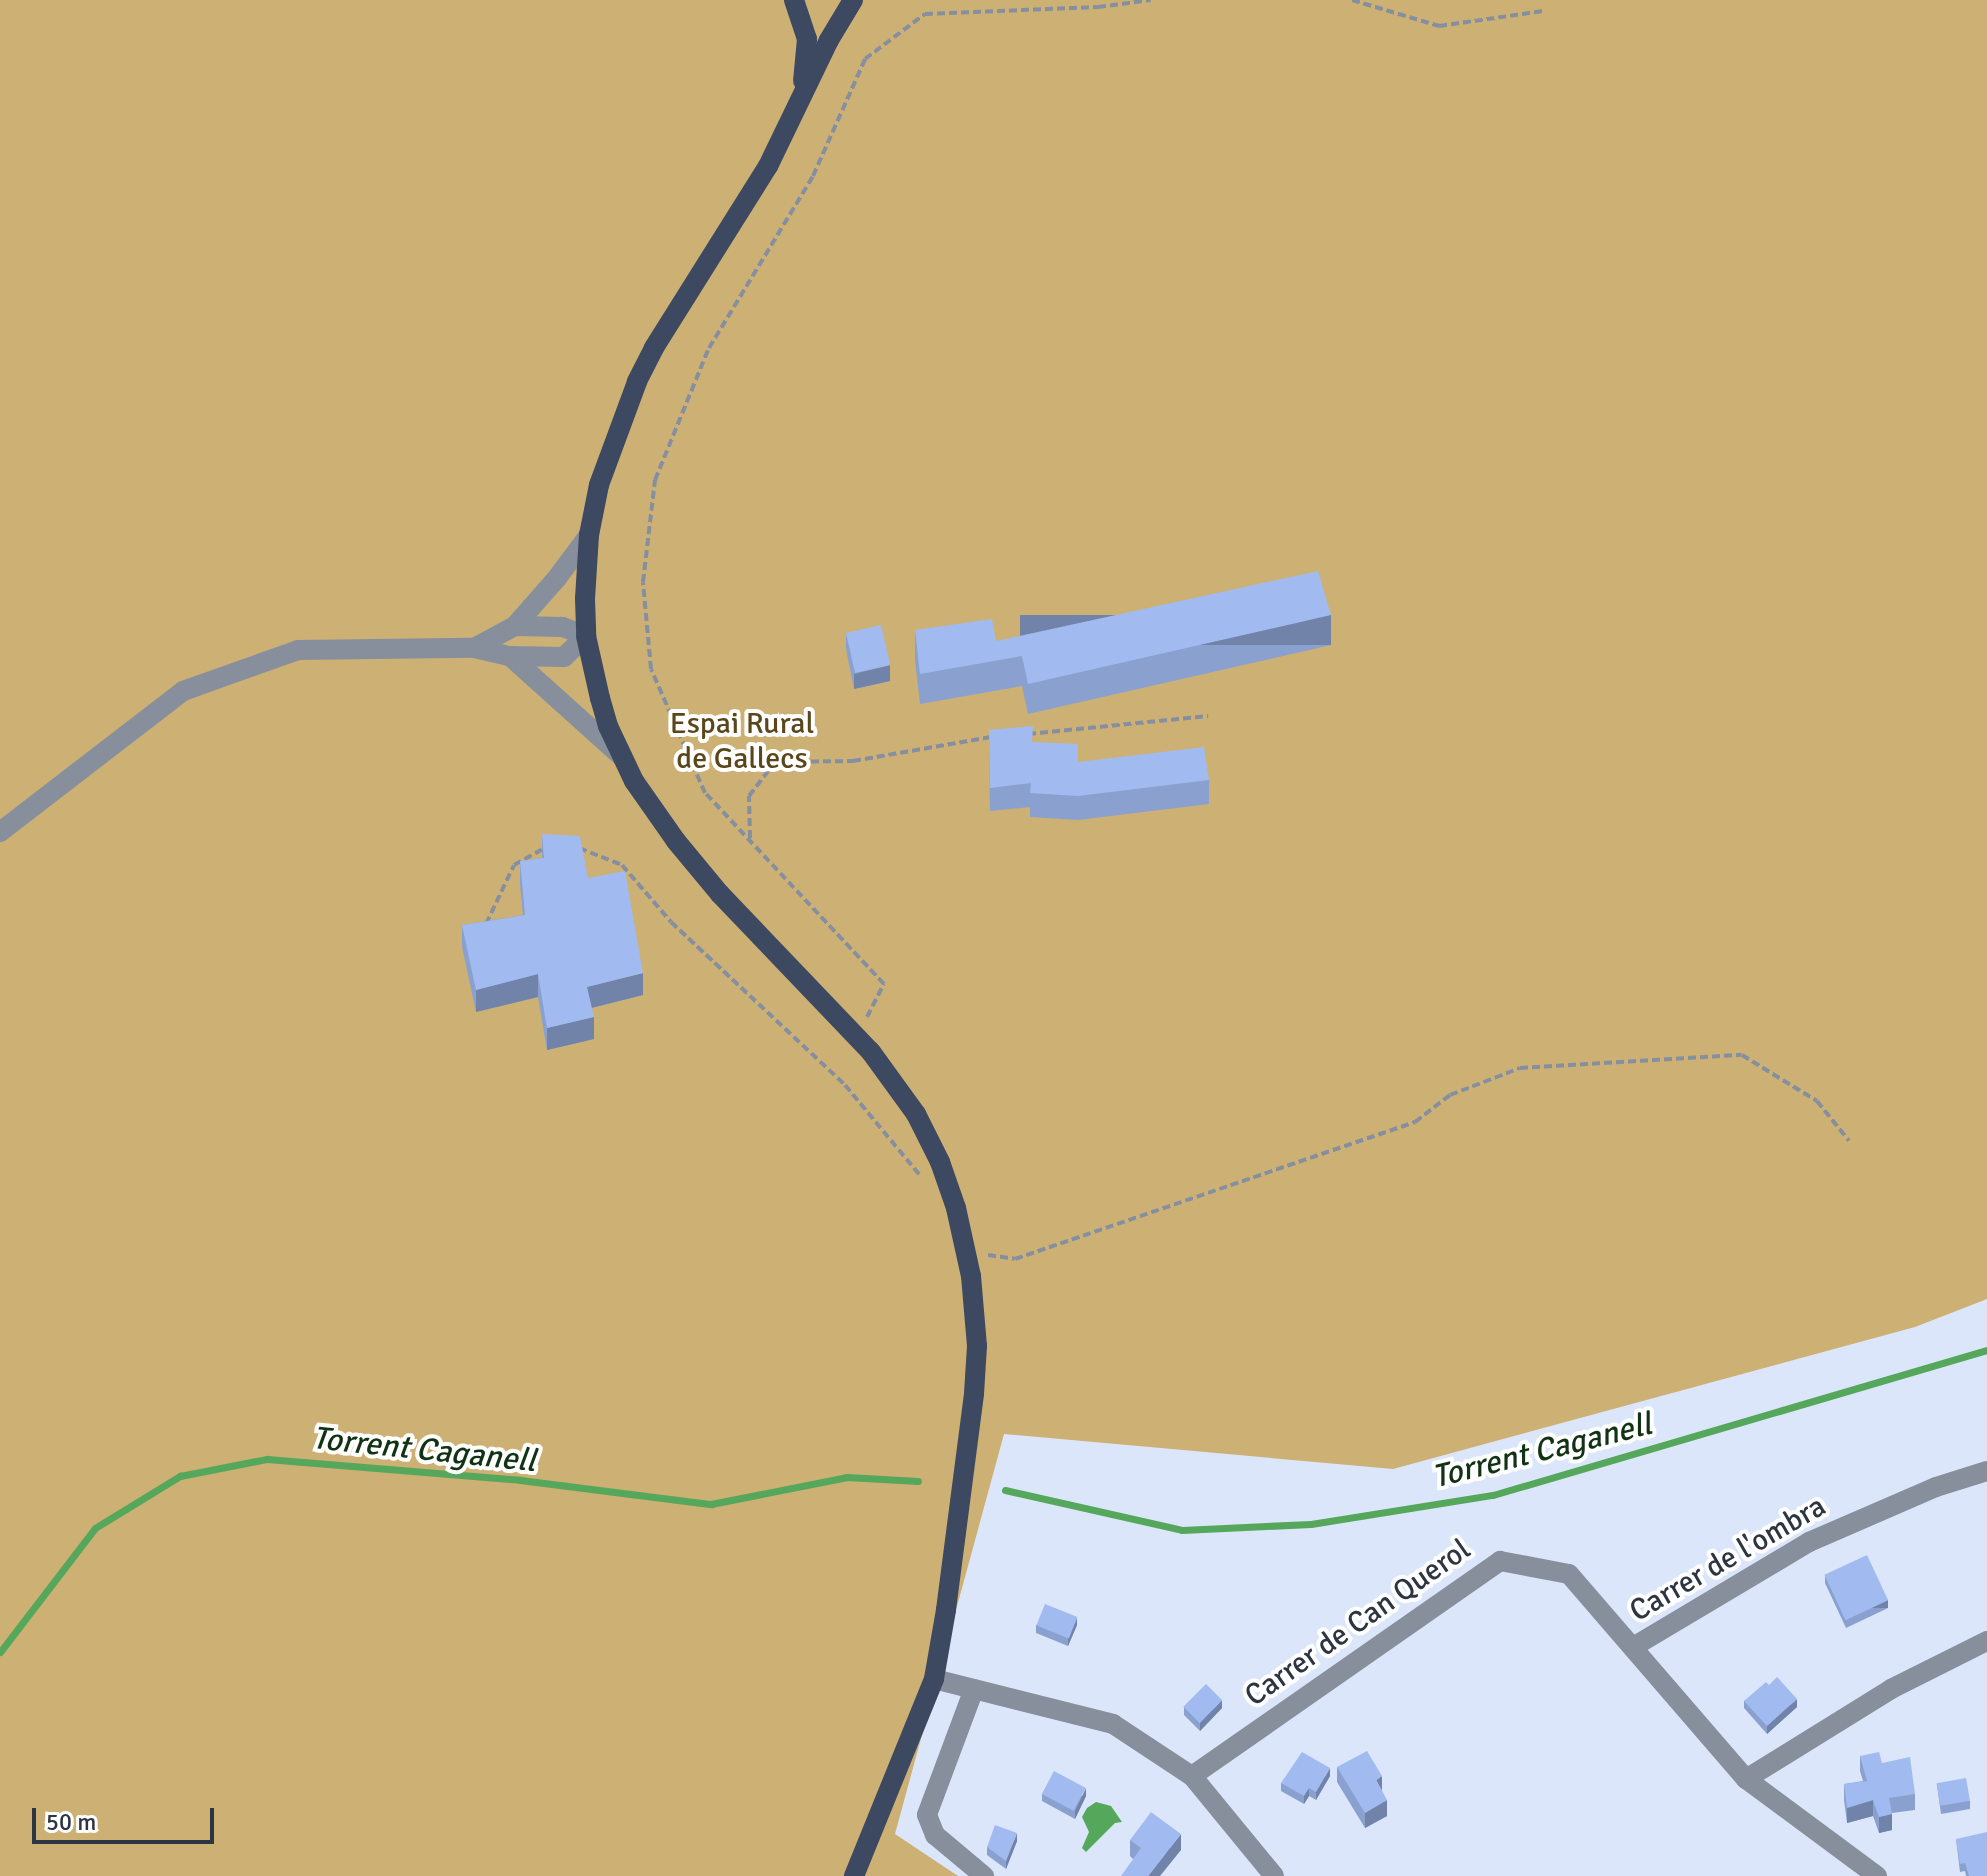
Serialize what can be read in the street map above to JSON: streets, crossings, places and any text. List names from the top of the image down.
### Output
{
  "streets": {
    "street": ["Carrer de l'ombra", "Carrer de Can Querol"]
  },
  "crossings": [
    ["Carrer de l'ombra", "Carrer de Can Querol"]
  ],
  "water": ["Torrent Caganell"],
  "parks": ["Espai Rural de Gallecs"],
  "scale_bar": "50 m"
}
